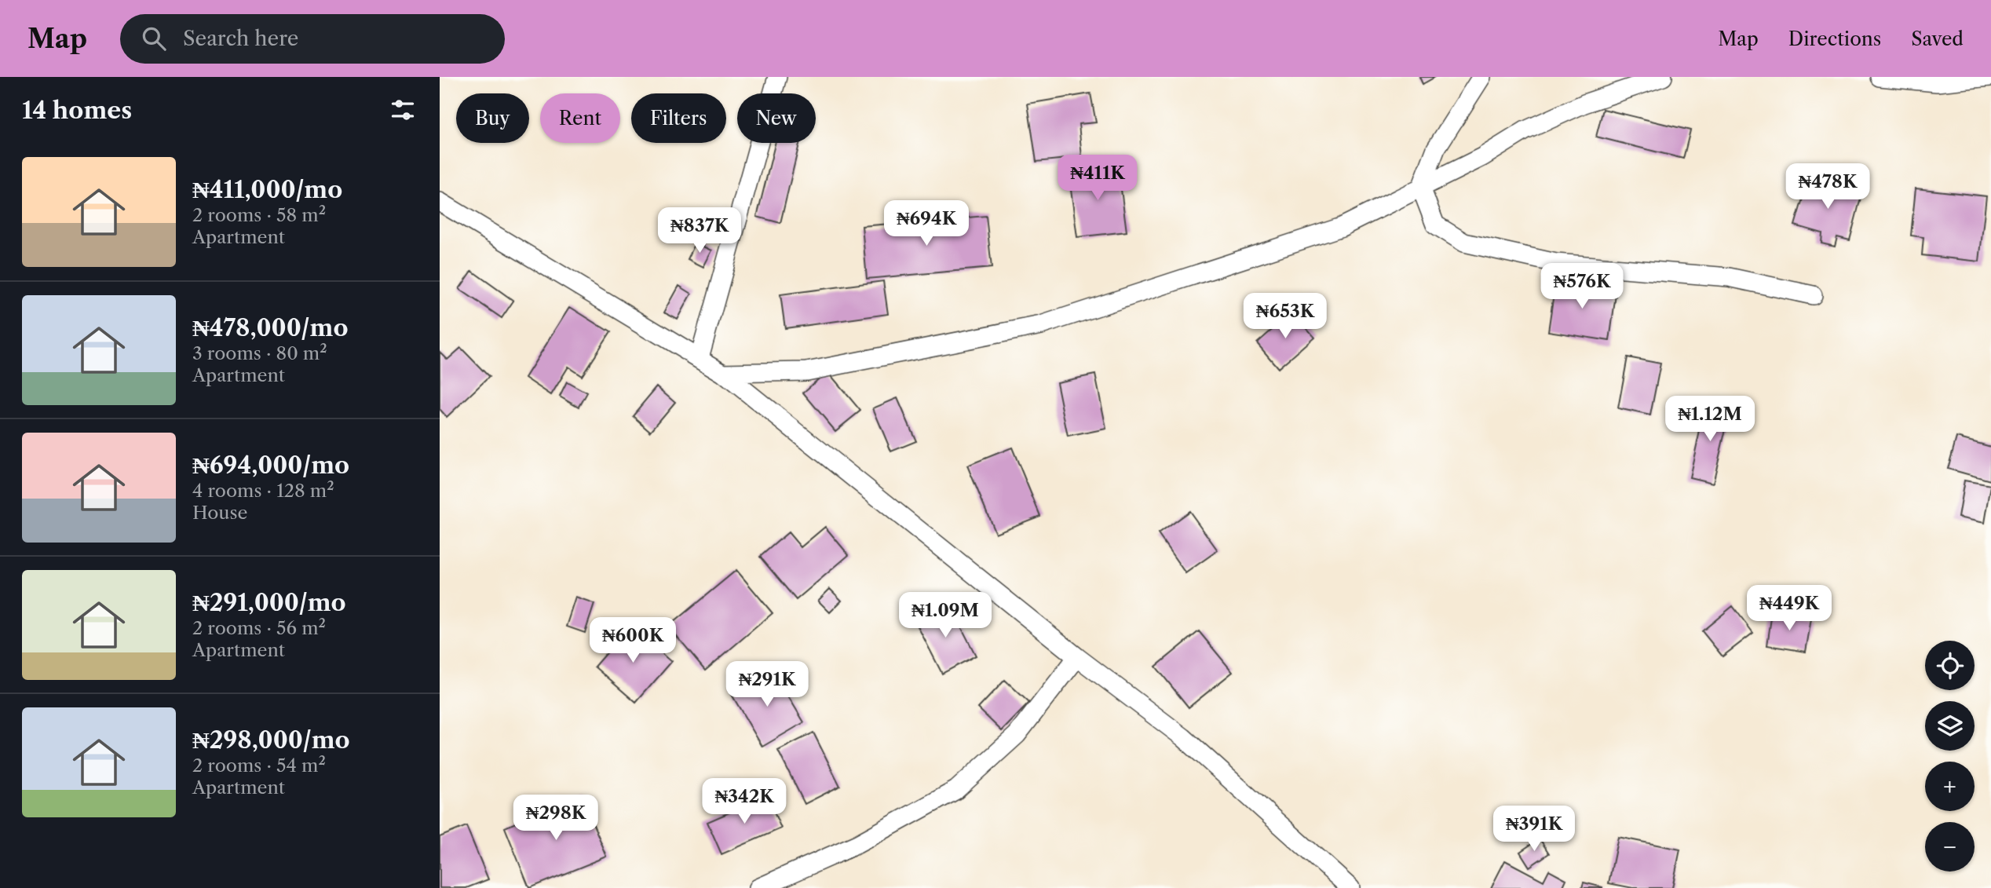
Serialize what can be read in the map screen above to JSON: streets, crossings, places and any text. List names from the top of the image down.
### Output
{
  "page": {
    "header": "Map",
    "search": "Search here",
    "nav": ["Map", "Directions", "Saved"],
    "heading": "14 homes",
    "chip": [
      "Buy",
      "Rent",
      "Filters",
      "New"
    ],
    "list": [
      {
        "name": "₦411,000/mo",
        "note": "2 rooms · 58 m² · Apartment"
      },
      {
        "name": "₦478,000/mo",
        "note": "3 rooms · 80 m² · Apartment"
      },
      {
        "name": "₦694,000/mo",
        "note": "4 rooms · 128 m² · House"
      },
      {
        "name": "₦291,000/mo",
        "note": "2 rooms · 56 m² · Apartment"
      },
      {
        "name": "₦298,000/mo",
        "note": "2 rooms · 54 m² · Apartment"
      }
    ],
    "price": [
      "₦411K",
      "₦478K",
      "₦694K",
      "₦837K",
      "₦576K",
      "₦653K",
      "₦1.12M",
      "₦449K",
      "₦1.09M",
      "₦600K",
      "₦291K",
      "₦342K",
      "₦298K",
      "₦391K"
    ],
    "map_buttons": ["+", "−"]
  }
}
